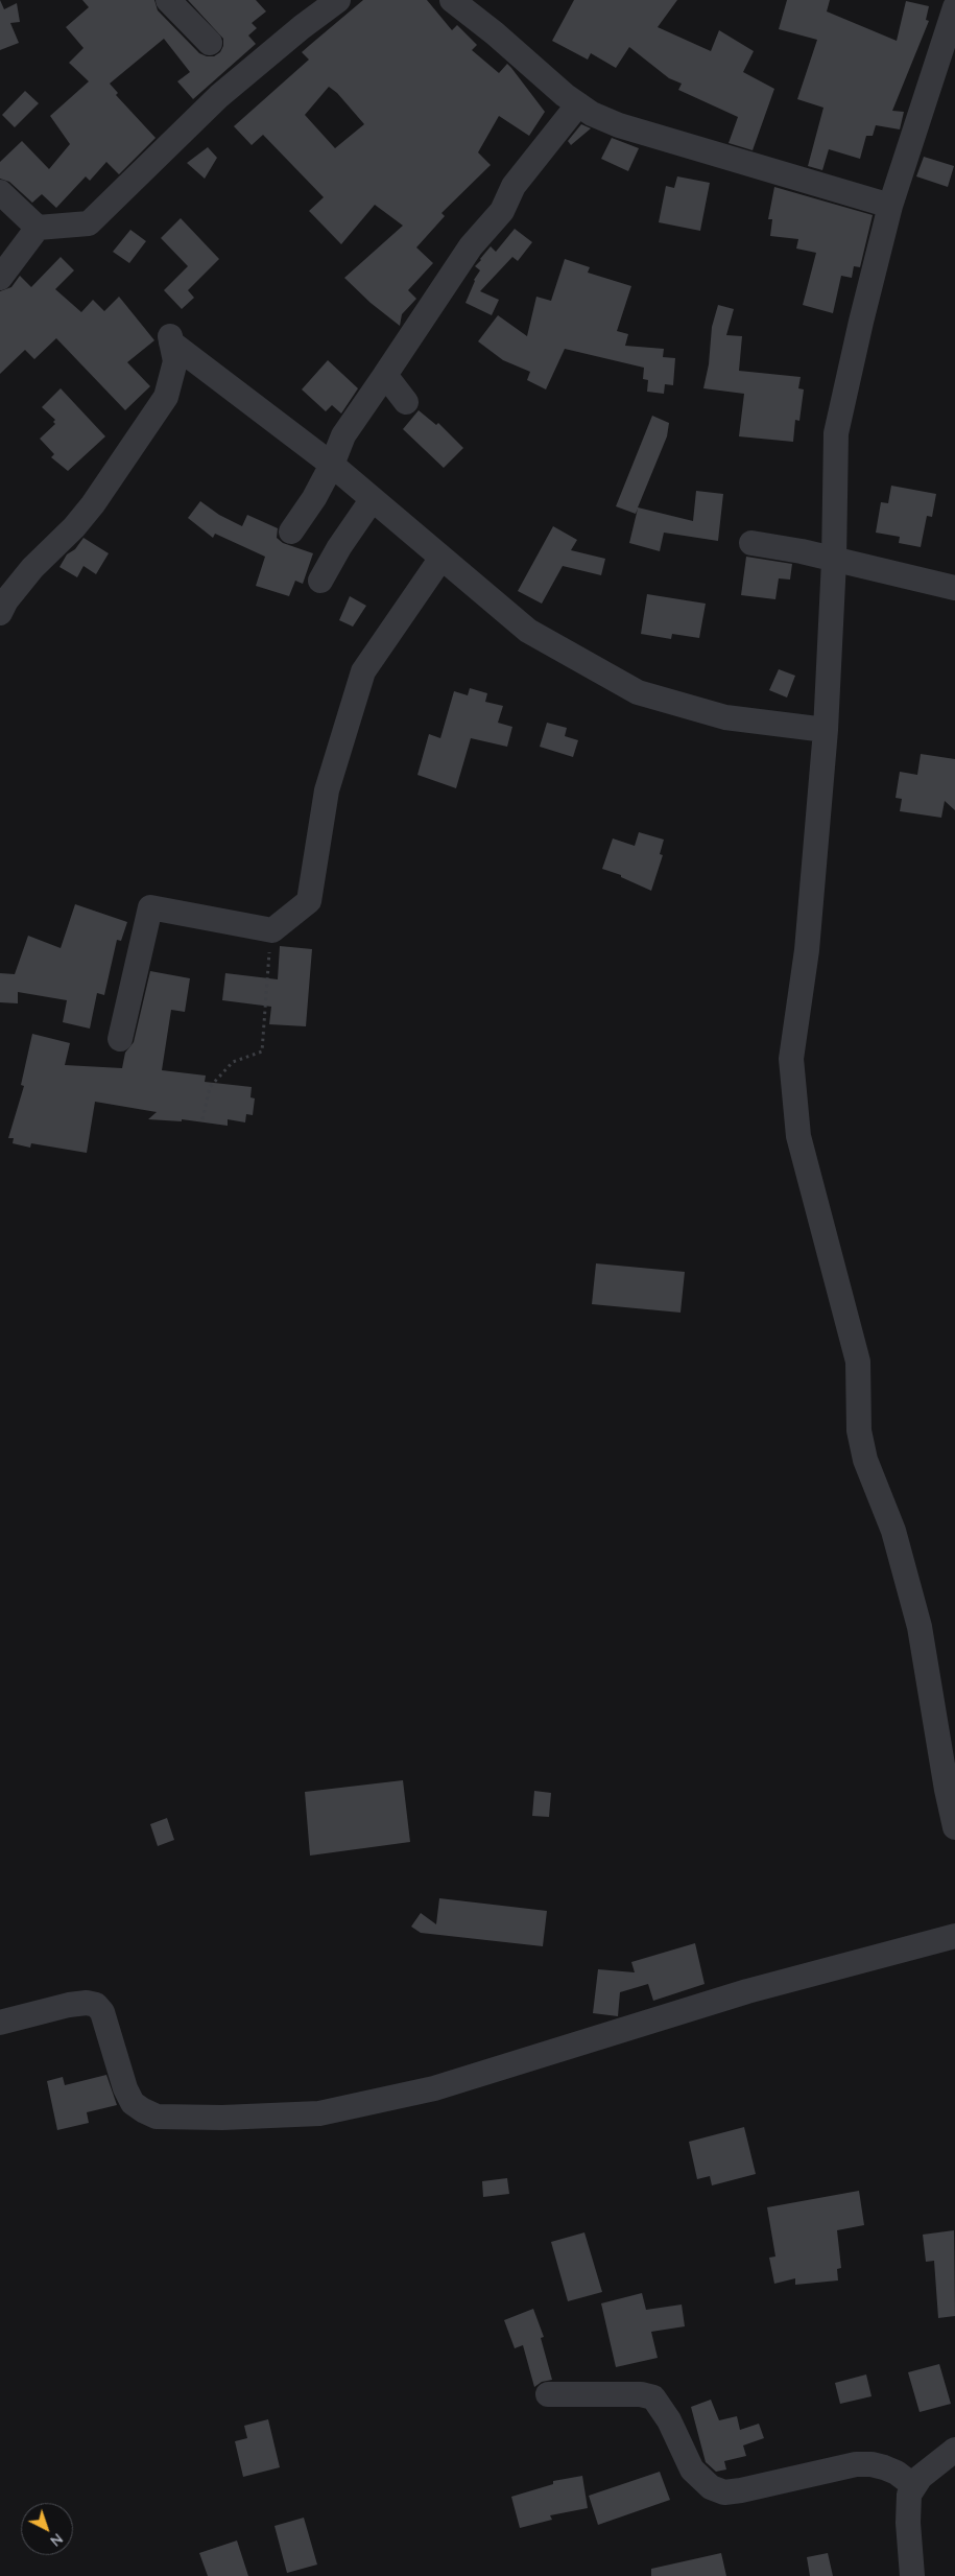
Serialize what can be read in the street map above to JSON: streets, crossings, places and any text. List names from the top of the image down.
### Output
{
  "north": "bottom right"
}
